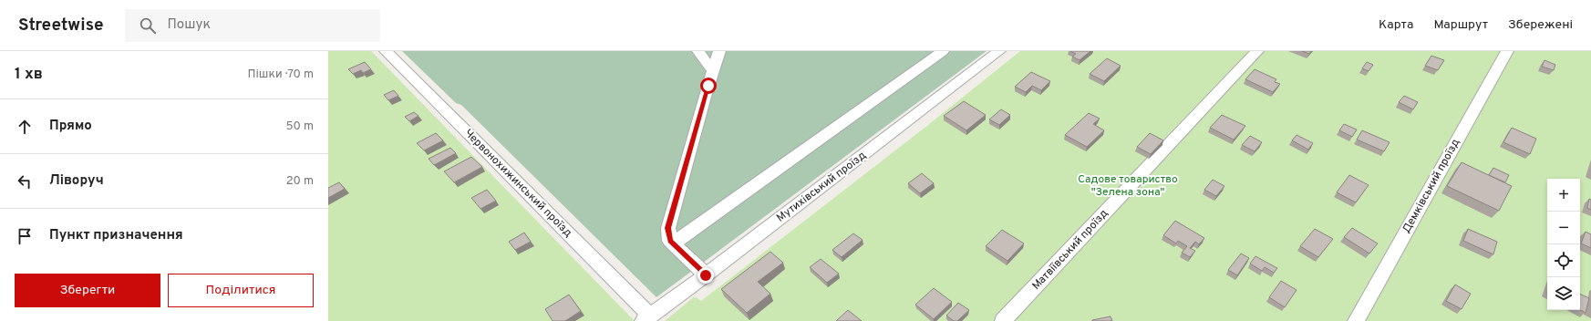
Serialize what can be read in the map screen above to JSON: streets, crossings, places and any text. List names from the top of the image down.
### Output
{
  "streets": {
    "lane": [
      "Червонохижинський проїзд",
      "Демківський проїзд",
      "Мутихівський проїзд",
      "Матвіївський проїзд"
    ]
  },
  "crossings": [
    ["Червонохижинський проїзд", "Мутихівський проїзд"]
  ],
  "parks": ["Садове товариство \"Зелена зона\""],
  "page": {
    "header": "Streetwise",
    "search": "Пошук",
    "nav": ["Карта", "Маршрут", "Збережені"],
    "heading": ["1 хв", "Пішки · 70 m"],
    "list": [
      ["Прямо", "50 m"],
      ["Ліворуч", "20 m"],
      "Пункт призначення"
    ],
    "map_buttons": ["+", "−"],
    "buttons": ["Зберегти", "Поділитися"]
  }
}
